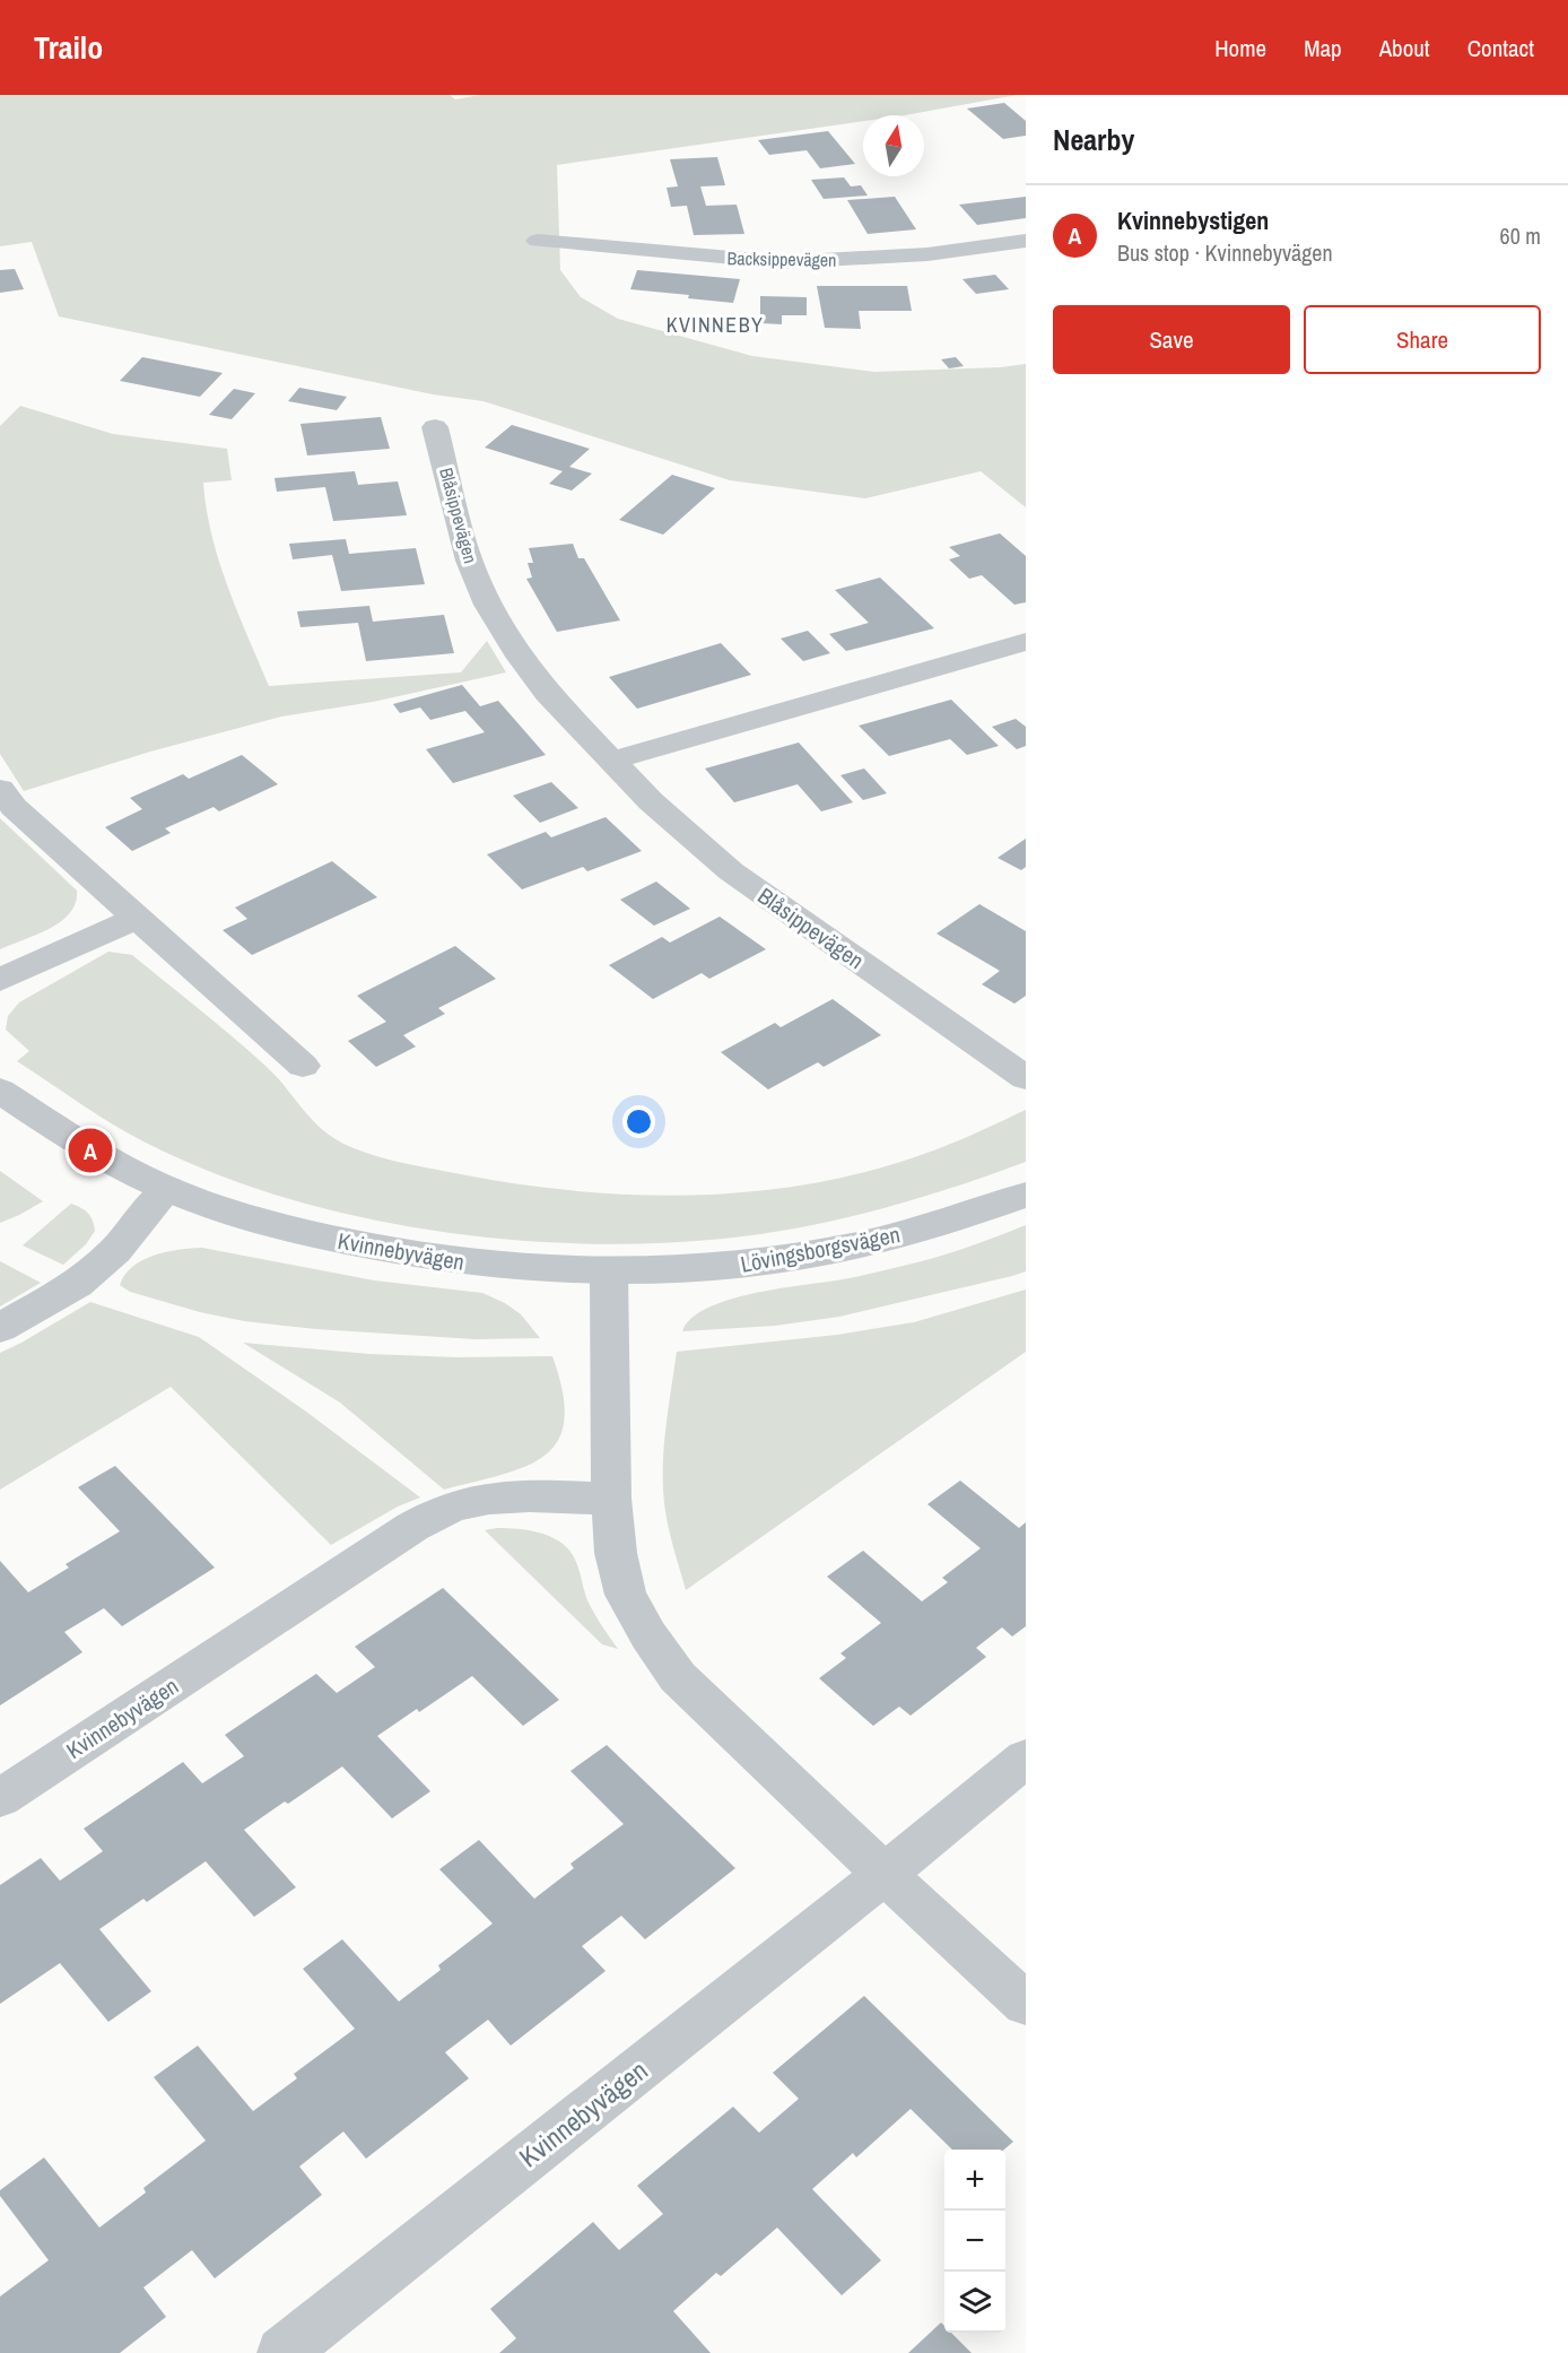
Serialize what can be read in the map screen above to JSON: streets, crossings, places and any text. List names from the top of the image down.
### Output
{
  "streets": {
    "street": [
      "Backsippevägen",
      "Blåsippevägen",
      "Lövingsborgsvägen",
      "Kvinnebyvägen"
    ]
  },
  "crossings": [
    ["Lövingsborgsvägen", "Kvinnebyvägen"]
  ],
  "districts": ["KVINNEBY"],
  "north": "top",
  "page": {
    "header": "Trailo",
    "nav": [
      "Home",
      "Map",
      "About",
      "Contact"
    ],
    "heading": "Nearby",
    "list": [
      {
        "mark": "A",
        "name": "Kvinnebystigen",
        "note": "Bus stop · Kvinnebyvägen",
        "value": "60 m"
      }
    ],
    "buttons": ["Save", "Share"],
    "pins": "A",
    "map_buttons": ["+", "−"]
  }
}
